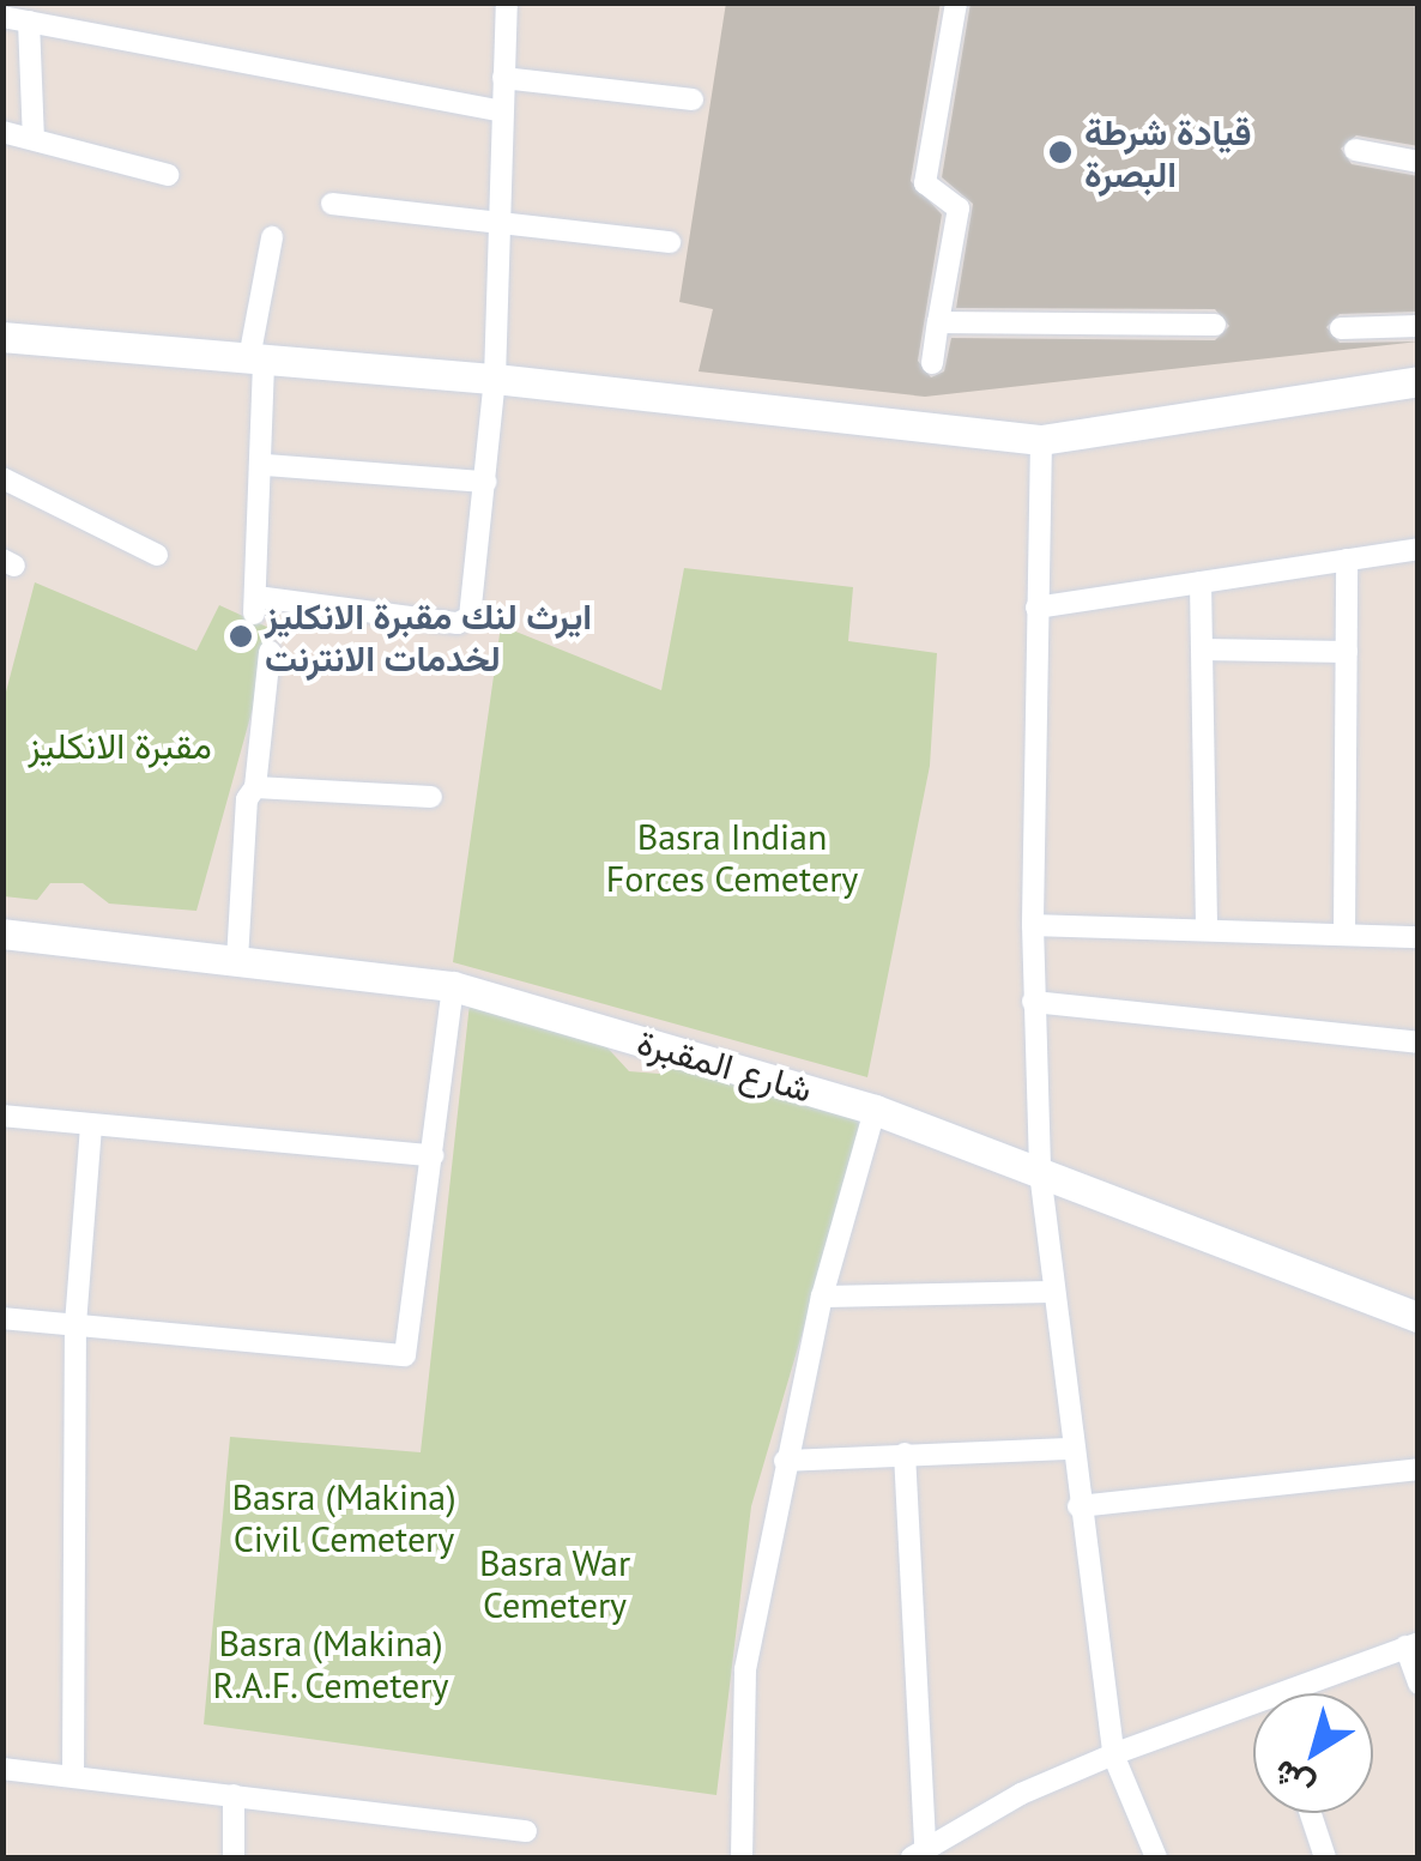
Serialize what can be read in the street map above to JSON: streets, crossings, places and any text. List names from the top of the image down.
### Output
{
  "streets": {
    "main road": ["شارع المقبرة"]
  },
  "parks": [
    "مقبرة الانكليز",
    "Basra Indian Forces Cemetery",
    "Basra (Makina) Civil Cemetery",
    "Basra War Cemetery",
    "Basra (Makina) R.A.F. Cemetery"
  ],
  "places": ["قيادة شرطة البصرة", "ايرث لنك مقبرة الانكليز لخدمات الانترنت"],
  "north": "bottom left"
}
